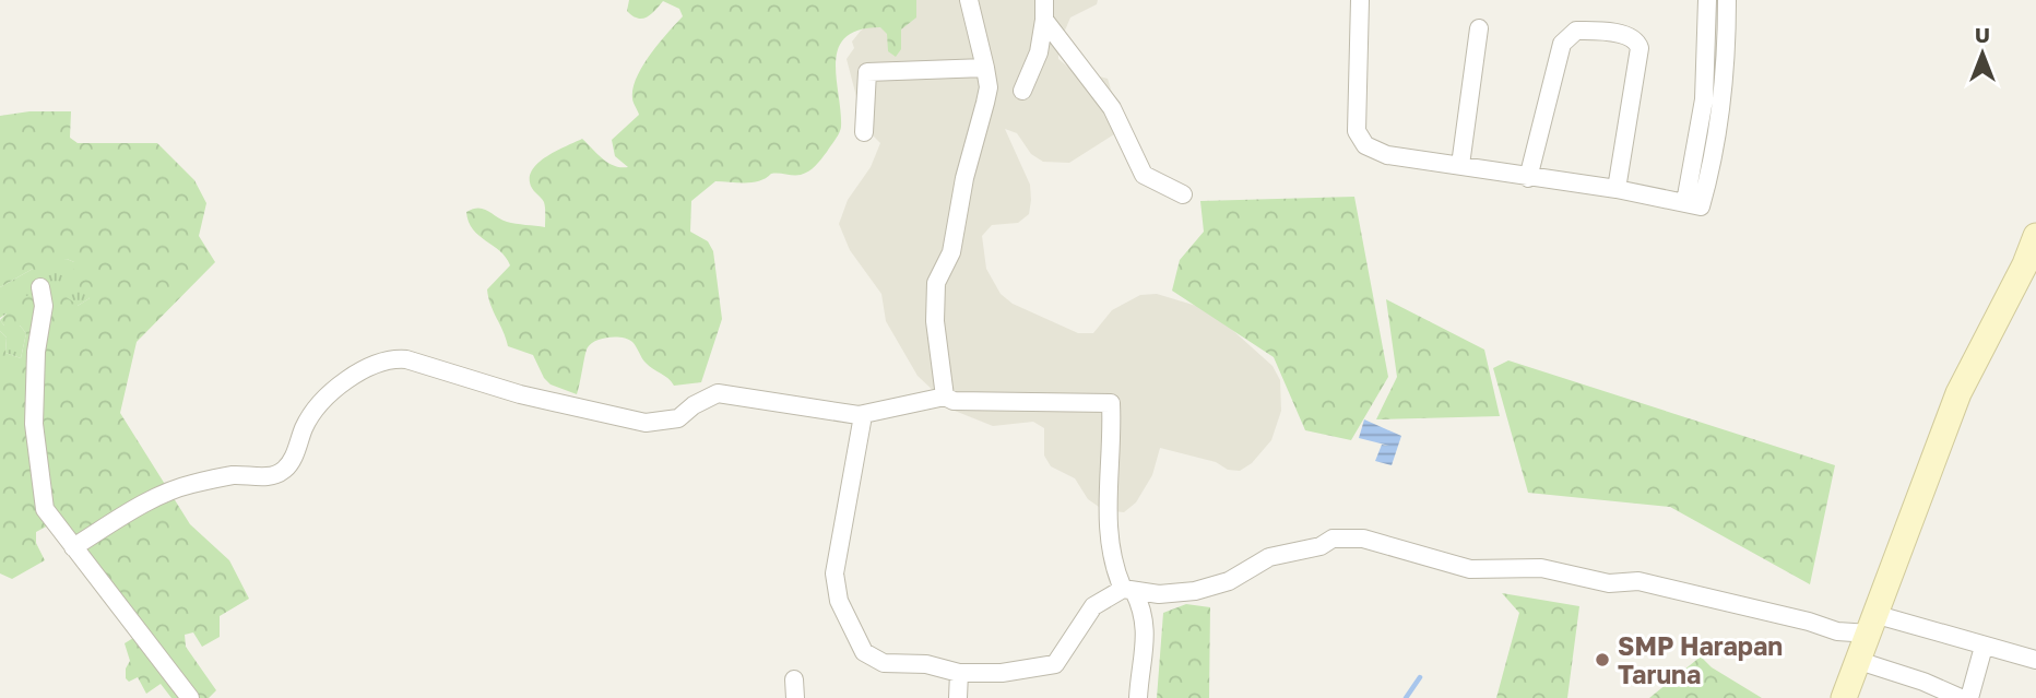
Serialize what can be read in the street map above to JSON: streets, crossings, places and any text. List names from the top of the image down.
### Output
{
  "places": ["SMP Harapan Taruna"],
  "north": "top"
}
